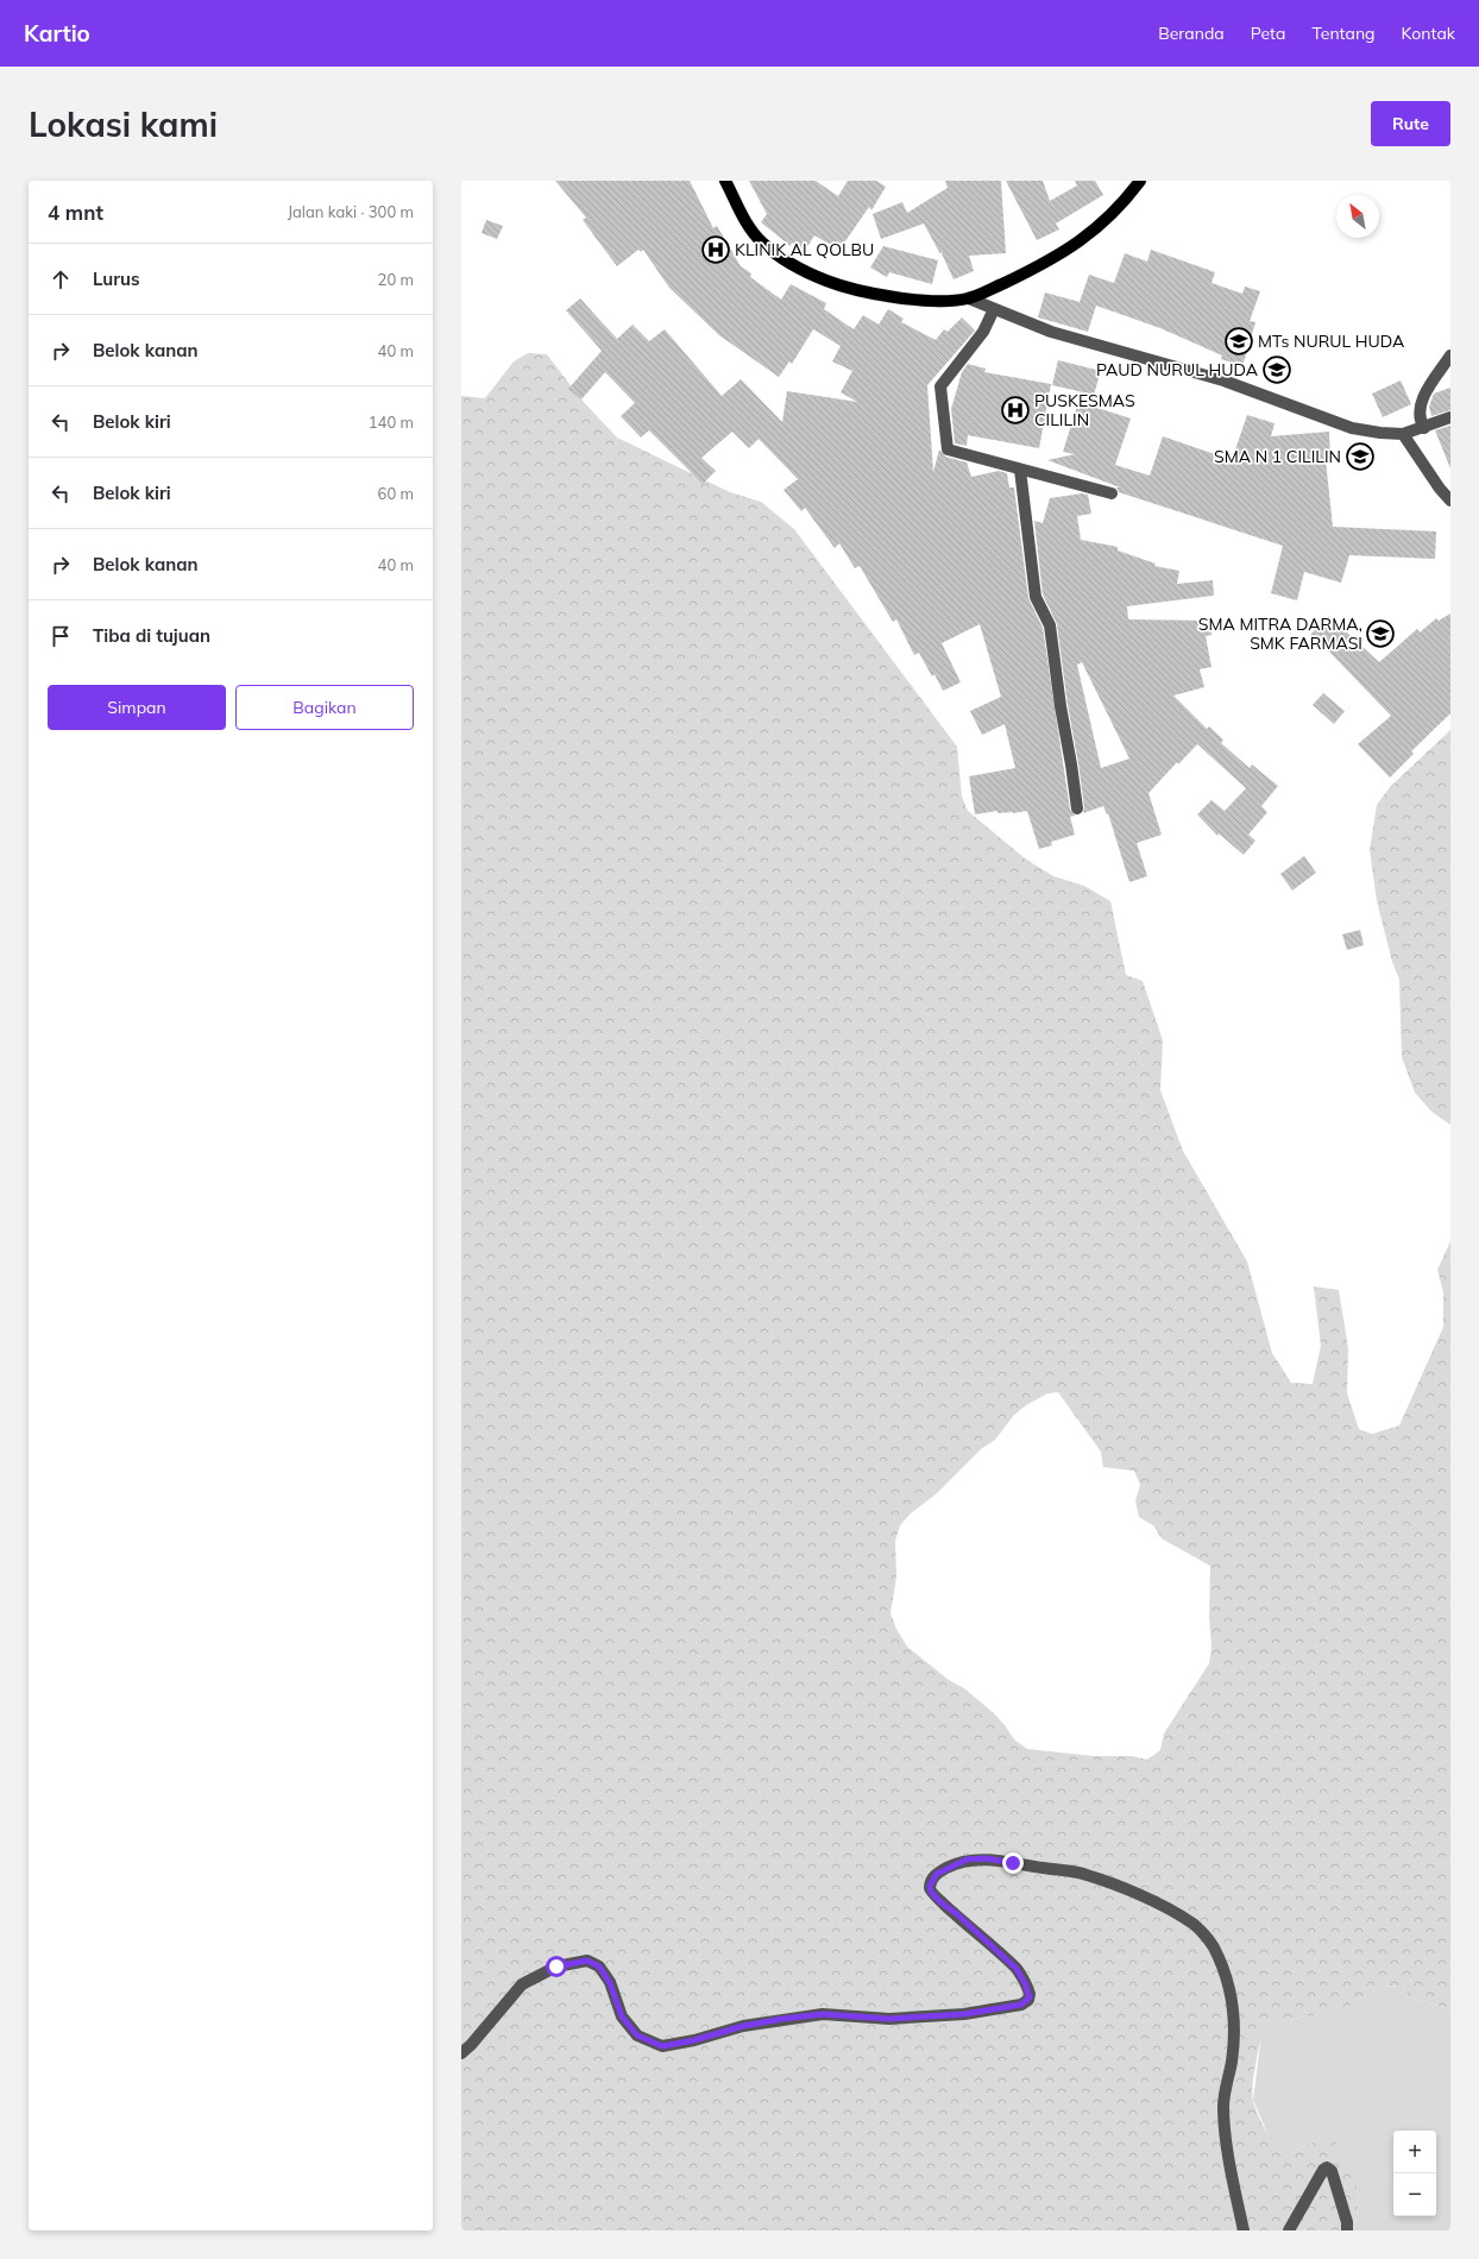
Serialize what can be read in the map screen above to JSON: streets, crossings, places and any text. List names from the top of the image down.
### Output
{
  "places": {
    "hospital": ["KLINIK AL QOLBU", "PUSKESMAS CILILIN"],
    "school or university": [
      "MTs NURUL HUDA",
      "PAUD NURUL HUDA",
      "SMA N 1 CILILIN",
      "SMA MITRA DARMA, SMK FARMASI"
    ]
  },
  "north": "top left",
  "page": {
    "header": "Kartio",
    "nav": [
      "Beranda",
      "Peta",
      "Tentang",
      "Kontak"
    ],
    "buttons": [
      "Rute",
      ["Simpan", "Bagikan"]
    ],
    "title": "Lokasi kami",
    "heading": ["4 mnt", "Jalan kaki · 300 m"],
    "list": [
      ["Lurus", "20 m"],
      ["Belok kanan", "40 m"],
      ["Belok kiri", "140 m"],
      ["Belok kiri", "60 m"],
      ["Belok kanan", "40 m"],
      "Tiba di tujuan"
    ],
    "map_buttons": ["+", "−"]
  }
}
